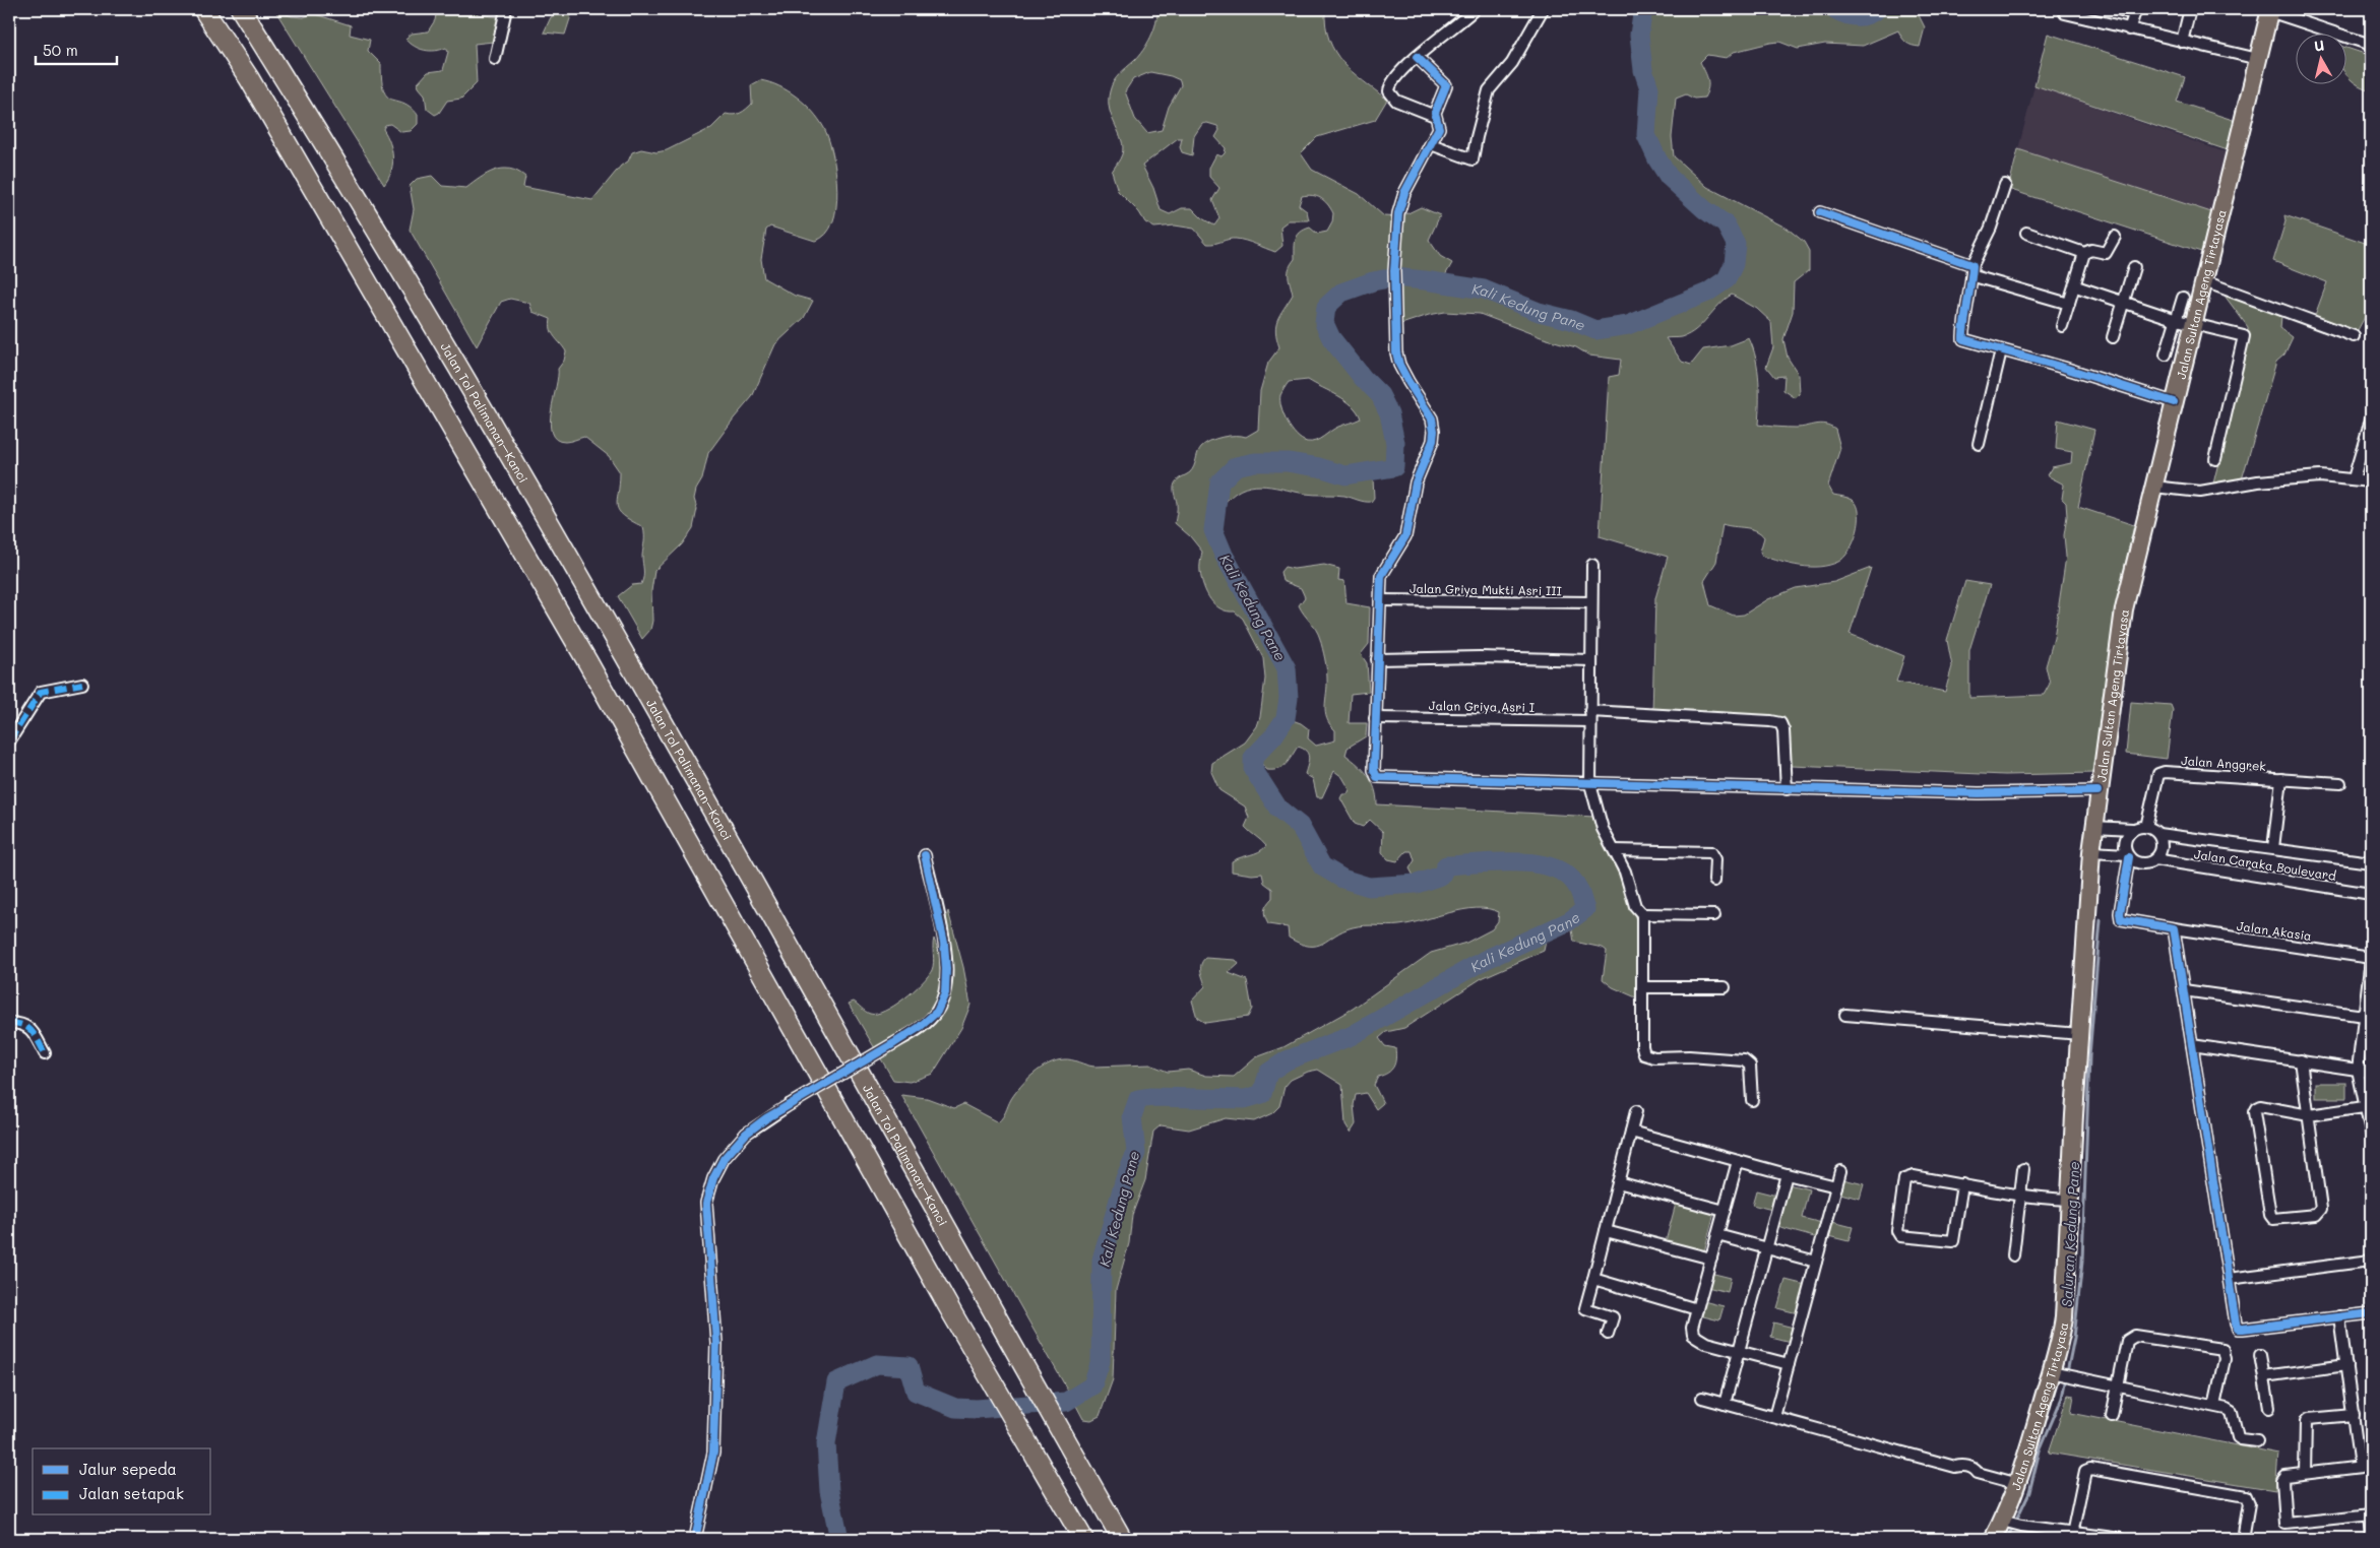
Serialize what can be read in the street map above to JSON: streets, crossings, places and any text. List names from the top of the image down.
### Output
{
  "streets": {
    "highway": ["Jalan Tol Palimanan–Kanci"],
    "main road": ["Jalan Sultan Ageng Tirtayasa"],
    "street": [
      "Jalan Griya Mukti Asri III",
      "Jalan Griya Asri I",
      "Jalan Anggrek",
      "Jalan Caraka Boulevard",
      "Jalan Akasia"
    ]
  },
  "crossings": [
    ["Jalan Anggrek", "Jalan Caraka Boulevard"],
    ["Jalan Anggrek", "Jalan Akasia"],
    ["Jalan Caraka Boulevard", "Jalan Akasia"]
  ],
  "water": ["Kali Kedung Pane", "Saluran Kedung Pane"],
  "legend": ["Jalur sepeda", "Jalan setapak"],
  "scale_bar": "50 m",
  "north": "top"
}
